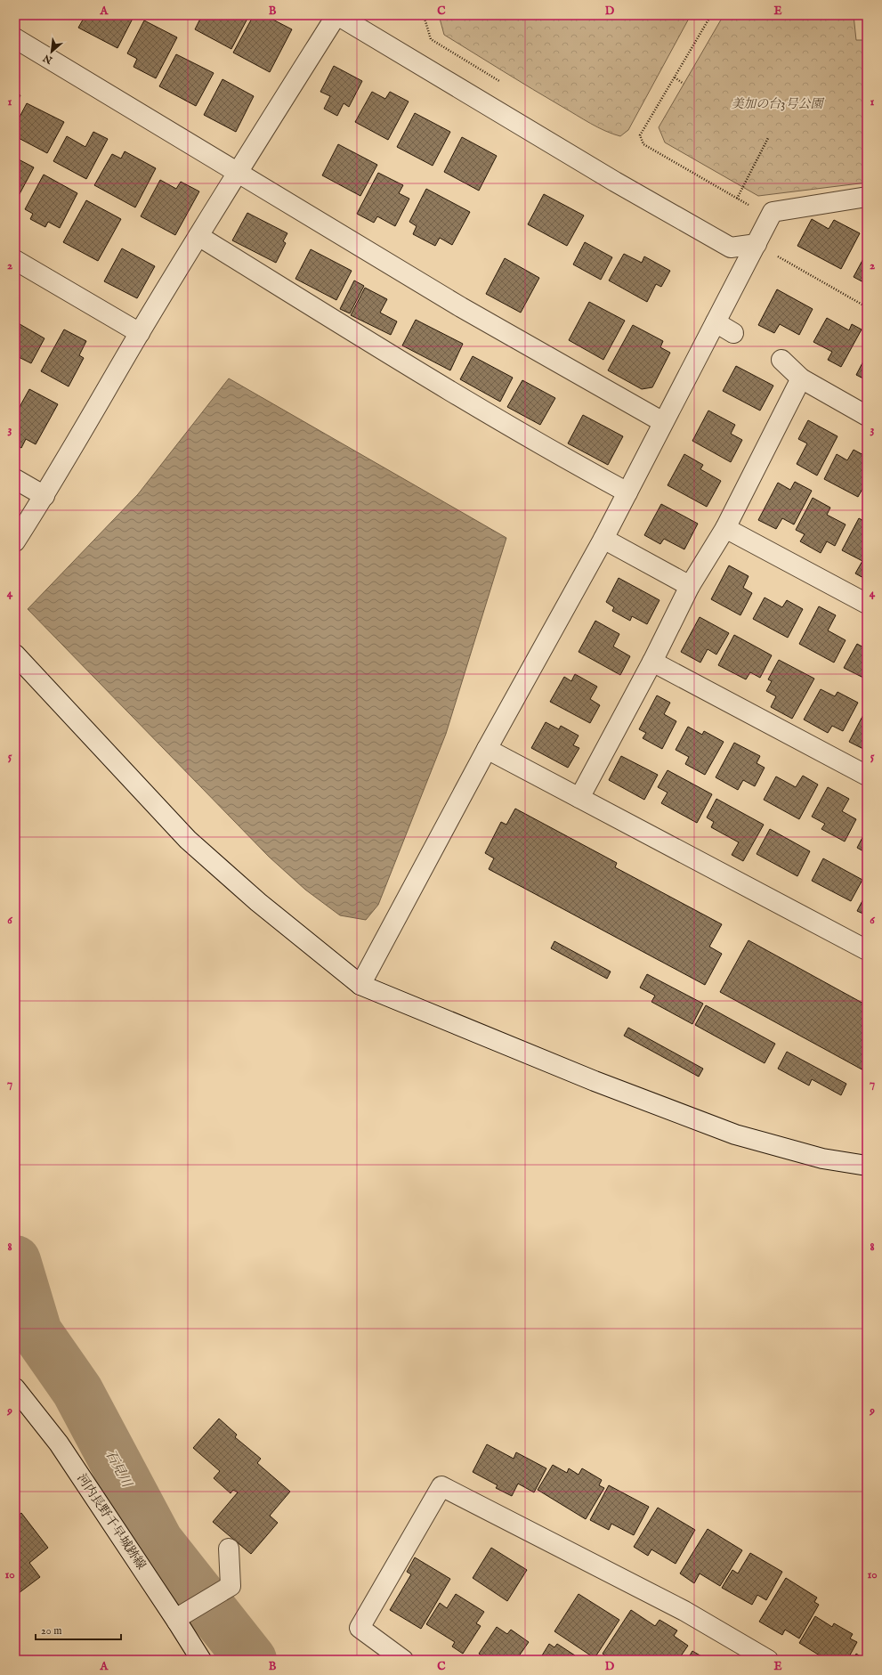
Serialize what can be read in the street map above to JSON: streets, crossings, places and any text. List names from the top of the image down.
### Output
{
  "streets": {
    "street": ["河内長野千早城跡線"]
  },
  "water": ["石見川"],
  "parks": ["美加の台3号公園"],
  "scale_bar": "20 m",
  "north": "bottom left",
  "grid": {
    "columns": [
      "A",
      "B",
      "C",
      "D",
      "E"
    ],
    "rows": [
      "1",
      "2",
      "3",
      "4",
      "5",
      "6",
      "7",
      "8",
      "9",
      "10"
    ]
  }
}
